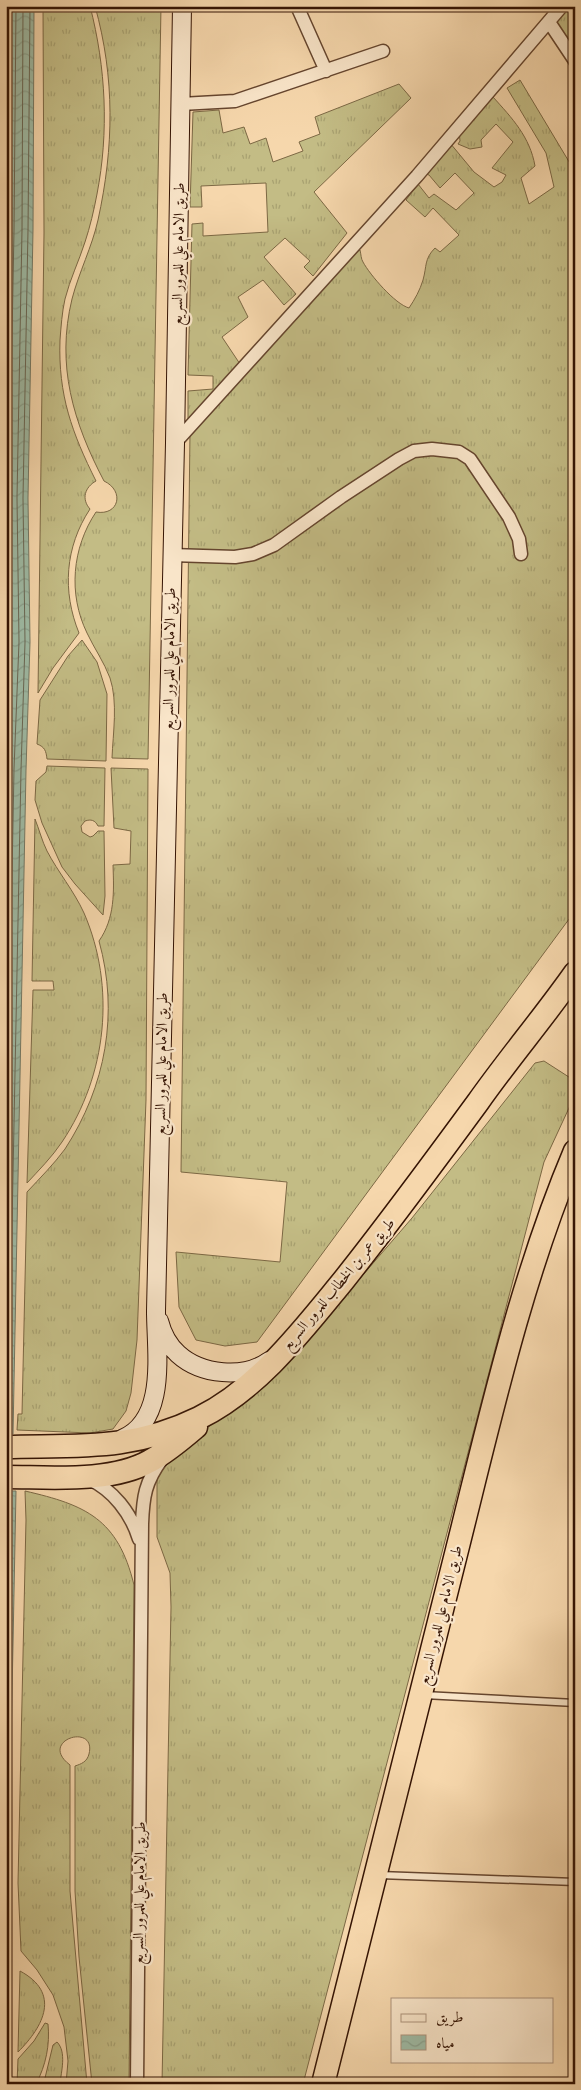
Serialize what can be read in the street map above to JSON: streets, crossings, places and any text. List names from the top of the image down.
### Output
{
  "streets": {
    "highway": ["طريق الامام علي للمرور السريع", "طريق عمر بن الخطاب للمرور السريع"]
  },
  "crossings": [
    ["طريق الامام علي للمرور السريع", "طريق عمر بن الخطاب للمرور السريع"]
  ],
  "legend": ["طريق", "مياه"]
}
